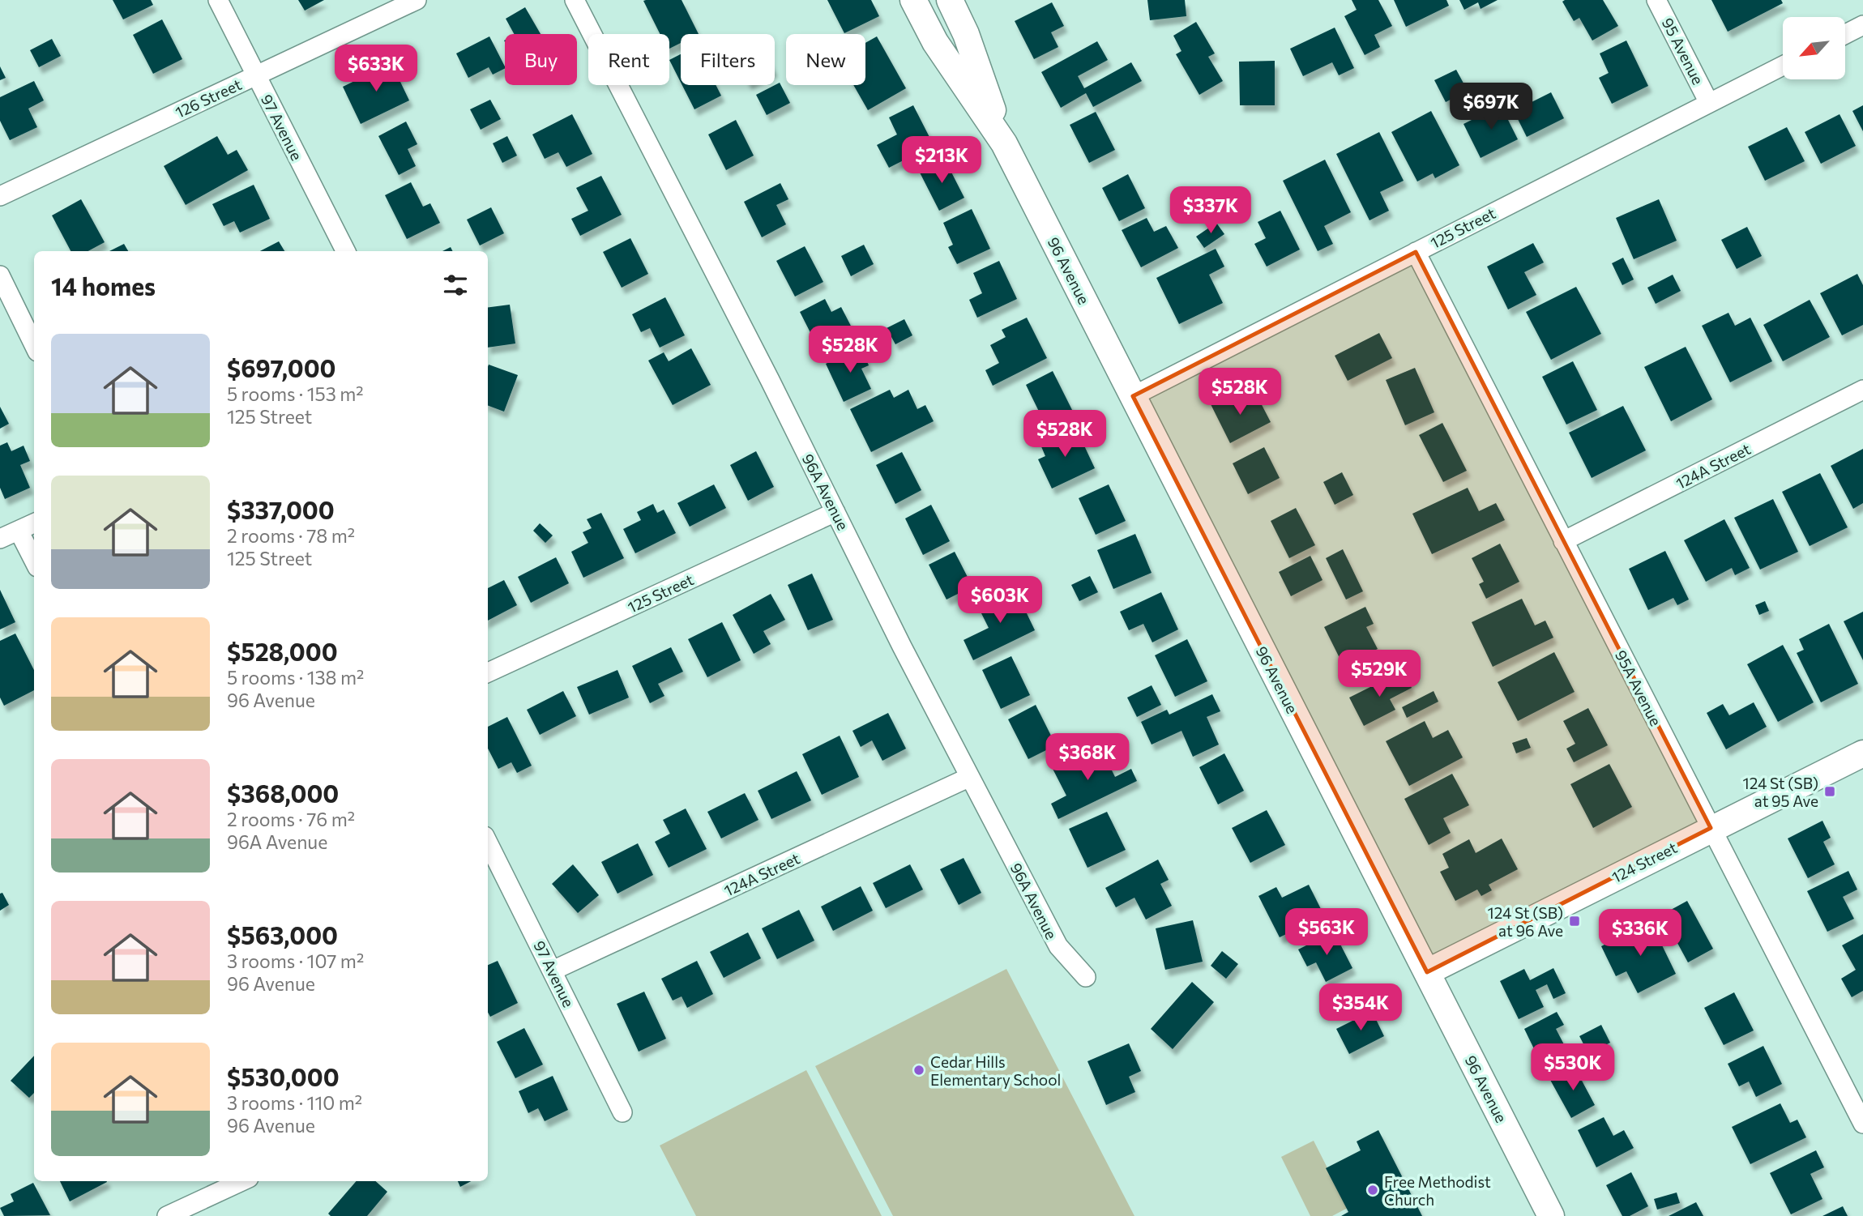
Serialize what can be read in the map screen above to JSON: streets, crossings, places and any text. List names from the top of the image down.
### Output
{
  "streets": {
    "main road": ["96 Avenue", "124 Street"],
    "street": [
      "95 Avenue",
      "126 Street",
      "97 Avenue",
      "125 Street",
      "124A Street",
      "96A Avenue",
      "95A Avenue"
    ]
  },
  "crossings": [
    ["95 Avenue", "125 Street"],
    ["126 Street", "97 Avenue"],
    ["97 Avenue", "124A Street"],
    ["125 Street", "96 Avenue"],
    ["125 Street", "96A Avenue"],
    ["125 Street", "95A Avenue"],
    ["96 Avenue", "124 Street"],
    ["124A Street", "96A Avenue"],
    ["124A Street", "95A Avenue"],
    ["95A Avenue", "124 Street"]
  ],
  "places": {
    "transit": ["124 St (SB) at 95 Ave", "124 St (SB) at 96 Ave"],
    "other": ["Cedar Hills Elementary School", "Free Methodist Church"]
  },
  "north": "bottom left",
  "page": {
    "chip": [
      "Buy",
      "Rent",
      "Filters",
      "New"
    ],
    "price": [
      "$633K",
      "$697K",
      "$213K",
      "$337K",
      "$528K",
      "$528K",
      "$528K",
      "$603K",
      "$529K",
      "$368K",
      "$563K",
      "$336K",
      "$354K",
      "$530K"
    ],
    "heading": "14 homes",
    "list": [
      {
        "name": "$697,000",
        "note": "5 rooms · 153 m² · 125 Street"
      },
      {
        "name": "$337,000",
        "note": "2 rooms · 78 m² · 125 Street"
      },
      {
        "name": "$528,000",
        "note": "5 rooms · 138 m² · 96 Avenue"
      },
      {
        "name": "$368,000",
        "note": "2 rooms · 76 m² · 96A Avenue"
      },
      {
        "name": "$563,000",
        "note": "3 rooms · 107 m² · 96 Avenue"
      },
      {
        "name": "$530,000",
        "note": "3 rooms · 110 m² · 96 Avenue"
      }
    ]
  }
}
